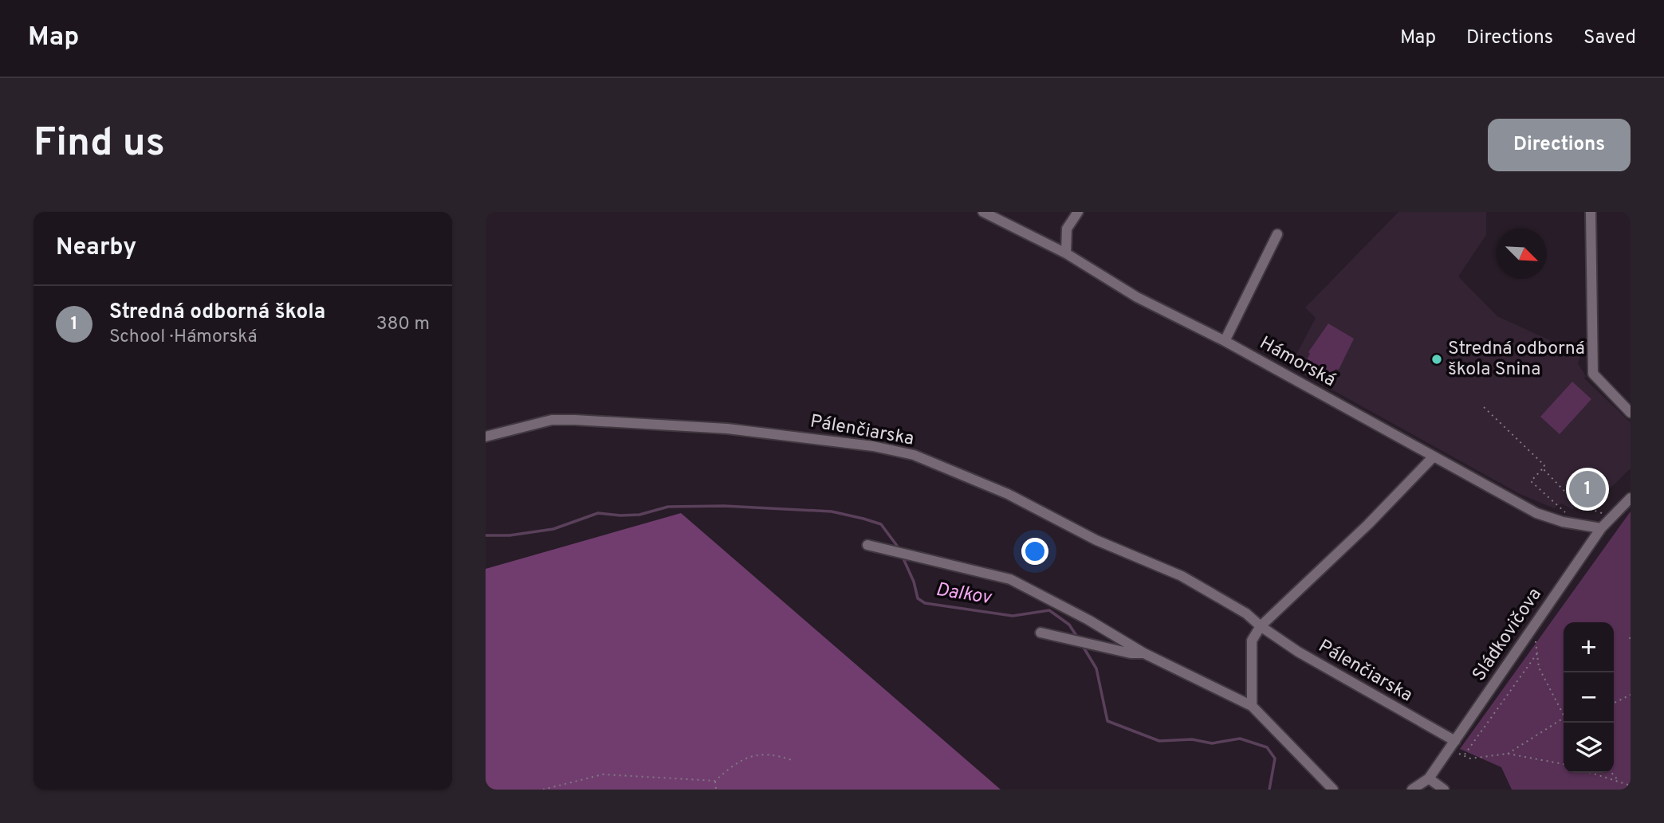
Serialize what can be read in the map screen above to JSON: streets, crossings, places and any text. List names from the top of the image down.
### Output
{
  "streets": {
    "street": ["Hámorská", "Pálenčiarska", "Sládkovičova"]
  },
  "crossings": [
    ["Hámorská", "Sládkovičova"],
    ["Pálenčiarska", "Sládkovičova"]
  ],
  "water": ["Dalkov"],
  "places": ["Stredná odborná škola Snina"],
  "north": "bottom right",
  "page": {
    "header": "Map",
    "nav": ["Map", "Directions", "Saved"],
    "buttons": "Directions",
    "title": "Find us",
    "heading": "Nearby",
    "list": [
      {
        "mark": "1",
        "name": "Stredná odborná škola",
        "note": "School · Hámorská",
        "value": "380 m"
      }
    ],
    "pins": "1",
    "map_buttons": ["+", "−"]
  }
}
